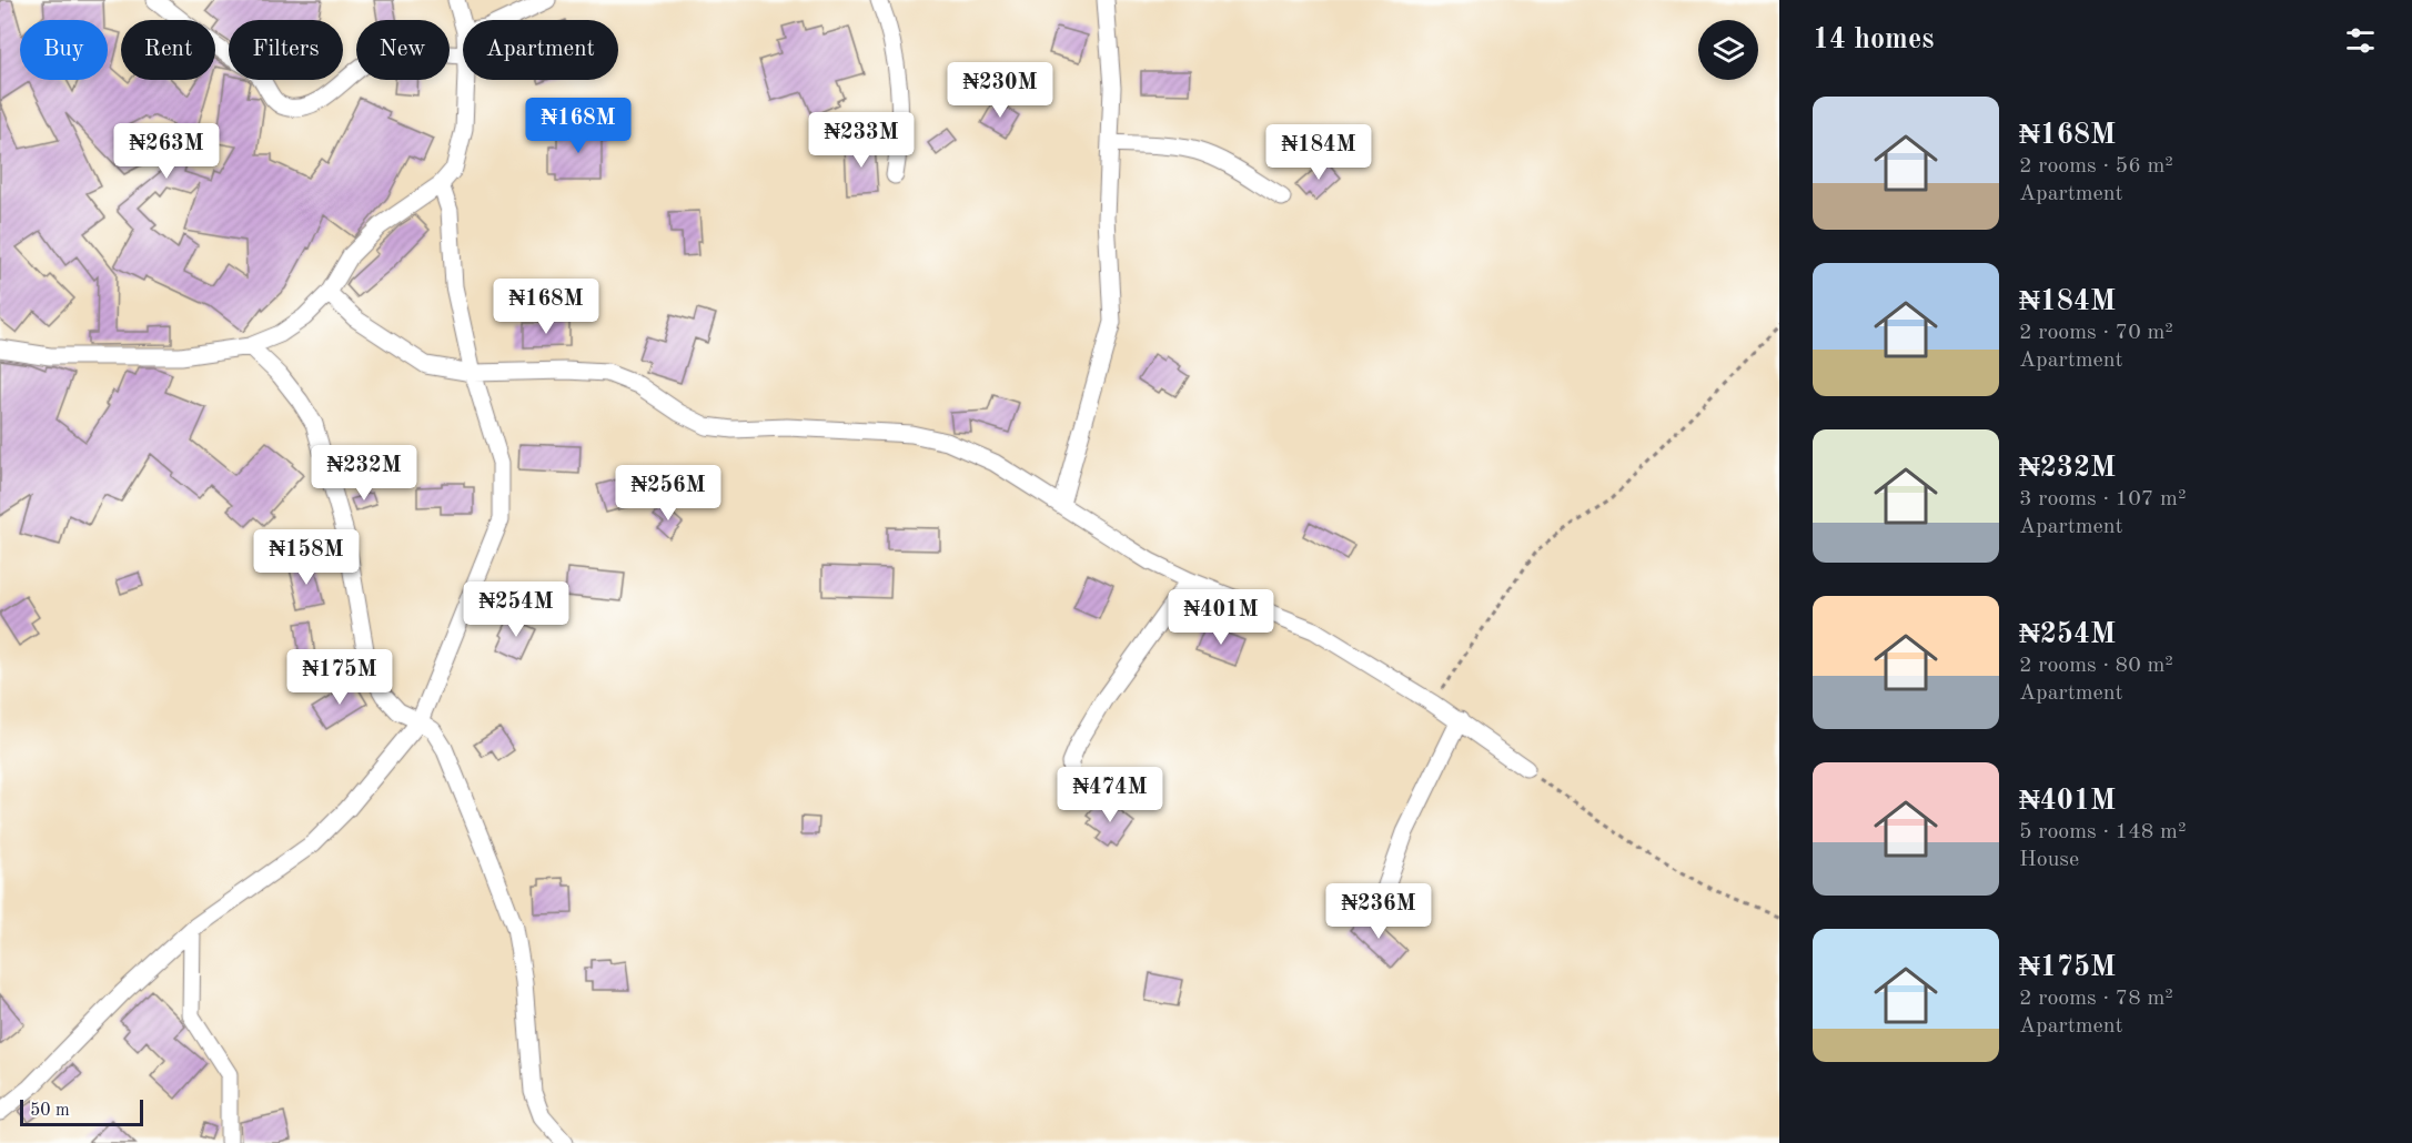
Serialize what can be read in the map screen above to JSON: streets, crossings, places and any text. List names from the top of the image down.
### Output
{
  "scale_bar": "50 m",
  "page": {
    "heading": "14 homes",
    "chip": [
      "Buy",
      "Rent",
      "Filters",
      "New",
      "Apartment"
    ],
    "price": [
      "₦230M",
      "₦168M",
      "₦233M",
      "₦263M",
      "₦184M",
      "₦168M",
      "₦232M",
      "₦256M",
      "₦158M",
      "₦254M",
      "₦401M",
      "₦175M",
      "₦474M",
      "₦236M"
    ],
    "list": [
      {
        "name": "₦168M",
        "note": "2 rooms · 56 m² · Apartment"
      },
      {
        "name": "₦184M",
        "note": "2 rooms · 70 m² · Apartment"
      },
      {
        "name": "₦232M",
        "note": "3 rooms · 107 m² · Apartment"
      },
      {
        "name": "₦254M",
        "note": "2 rooms · 80 m² · Apartment"
      },
      {
        "name": "₦401M",
        "note": "5 rooms · 148 m² · House"
      },
      {
        "name": "₦175M",
        "note": "2 rooms · 78 m² · Apartment"
      }
    ],
    "scale": "50 m"
  }
}
